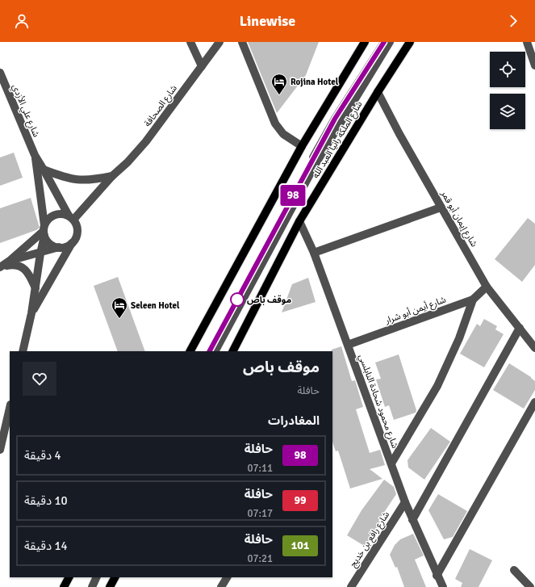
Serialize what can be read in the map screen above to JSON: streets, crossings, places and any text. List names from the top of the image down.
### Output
{
  "streets": {
    "main road": ["شارع الملكة رانيا العبد الله"],
    "street": [
      "شارع الصحافة",
      "شارع علي الأزدي",
      "شارع إيمان أبو قمر",
      "شارع أيمن أبو شرار",
      "شارع محمود شحادة النابلسي",
      "شارع رافع بن خديج"
    ]
  },
  "crossings": [
    ["شارع الصحافة", "شارع علي الأزدي"],
    ["شارع الملكة رانيا العبد الله", "شارع إيمان أبو قمر"],
    ["شارع الملكة رانيا العبد الله", "شارع محمود شحادة النابلسي"],
    ["شارع إيمان أبو قمر", "شارع أيمن أبو شرار"],
    ["شارع أيمن أبو شرار", "شارع محمود شحادة النابلسي"],
    ["شارع محمود شحادة النابلسي", "شارع رافع بن خديج"]
  ],
  "places": {
    "hotel": ["Rojina Hotel", "Seleen Hotel"],
    "other": ["موقف باص"]
  },
  "lines": ["bus line 98"],
  "page": {
    "header": "Linewise",
    "on_map": "98",
    "heading": [
      ["موقف باص", "حافلة"],
      "المغادرات"
    ],
    "list": [
      {
        "mark": "98",
        "name": "حافلة",
        "note": "07:11",
        "value": "4 دقيقة"
      },
      {
        "mark": "99",
        "name": "حافلة",
        "note": "07:17",
        "value": "10 دقيقة"
      },
      {
        "mark": "101",
        "name": "حافلة",
        "note": "07:21",
        "value": "14 دقيقة"
      }
    ]
  }
}
